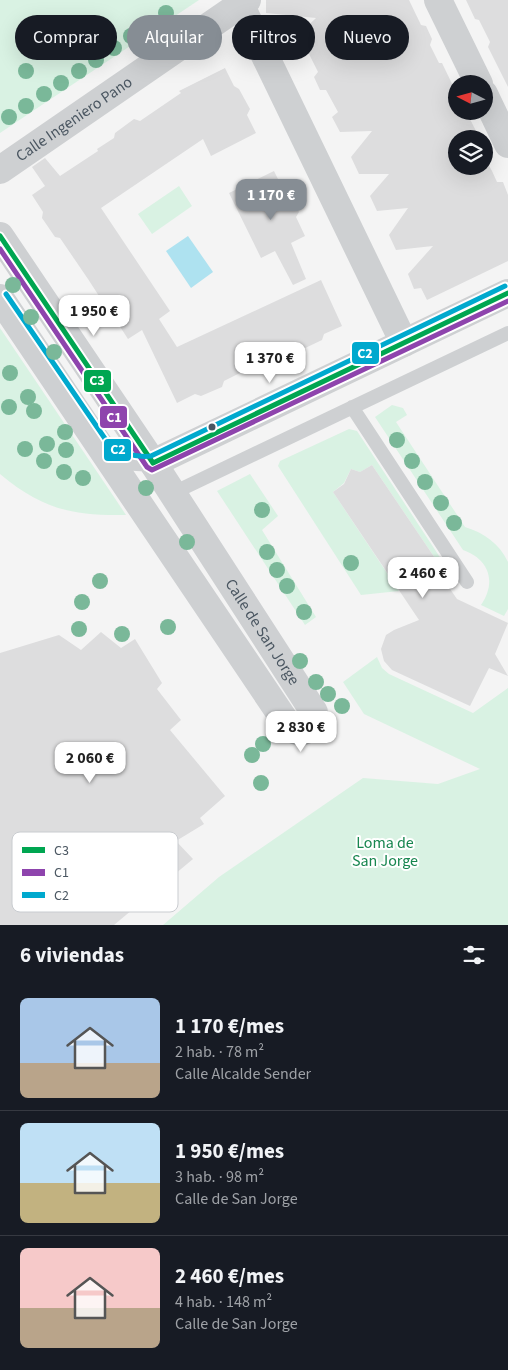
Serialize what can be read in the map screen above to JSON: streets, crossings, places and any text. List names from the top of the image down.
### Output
{
  "streets": {
    "street": ["Calle Ingeniero Pano", "Calle de San Jorge"]
  },
  "parks": ["Loma de San Jorge"],
  "lines": ["transit line C3", "transit line C1", "transit line C2"],
  "legend": ["C3", "C1", "C2"],
  "north": "left",
  "page": {
    "chip": [
      "Comprar",
      "Alquilar",
      "Filtros",
      "Nuevo"
    ],
    "price": [
      "1 170 €",
      "1 950 €",
      "1 370 €",
      "2 460 €",
      "2 830 €",
      "2 060 €"
    ],
    "heading": "6 viviendas",
    "list": [
      {
        "name": "1 170 €/mes",
        "note": "2 hab. · 78 m² · Calle Alcalde Sender"
      },
      {
        "name": "1 950 €/mes",
        "note": "3 hab. · 98 m² · Calle de San Jorge"
      },
      {
        "name": "2 460 €/mes",
        "note": "4 hab. · 148 m² · Calle de San Jorge"
      }
    ]
  }
}
